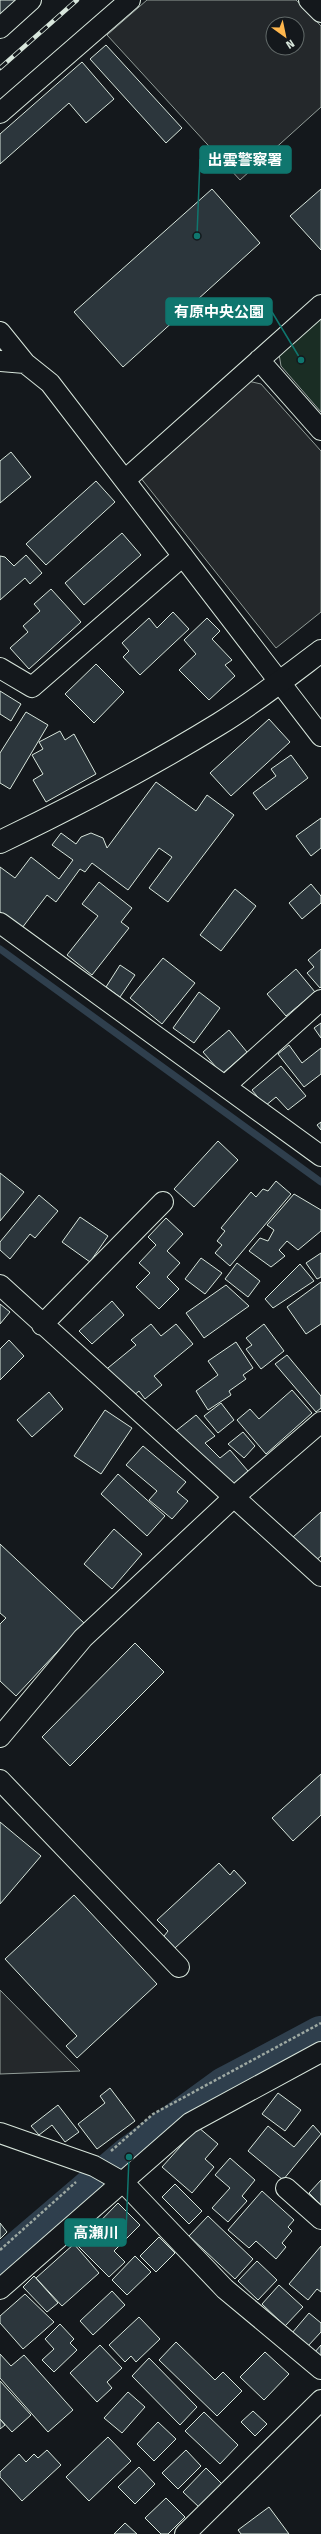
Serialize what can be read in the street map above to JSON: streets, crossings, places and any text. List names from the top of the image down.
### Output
{
  "places": ["出雲警察署", "有原中央公園", "高瀬川"],
  "north": "bottom right"
}
